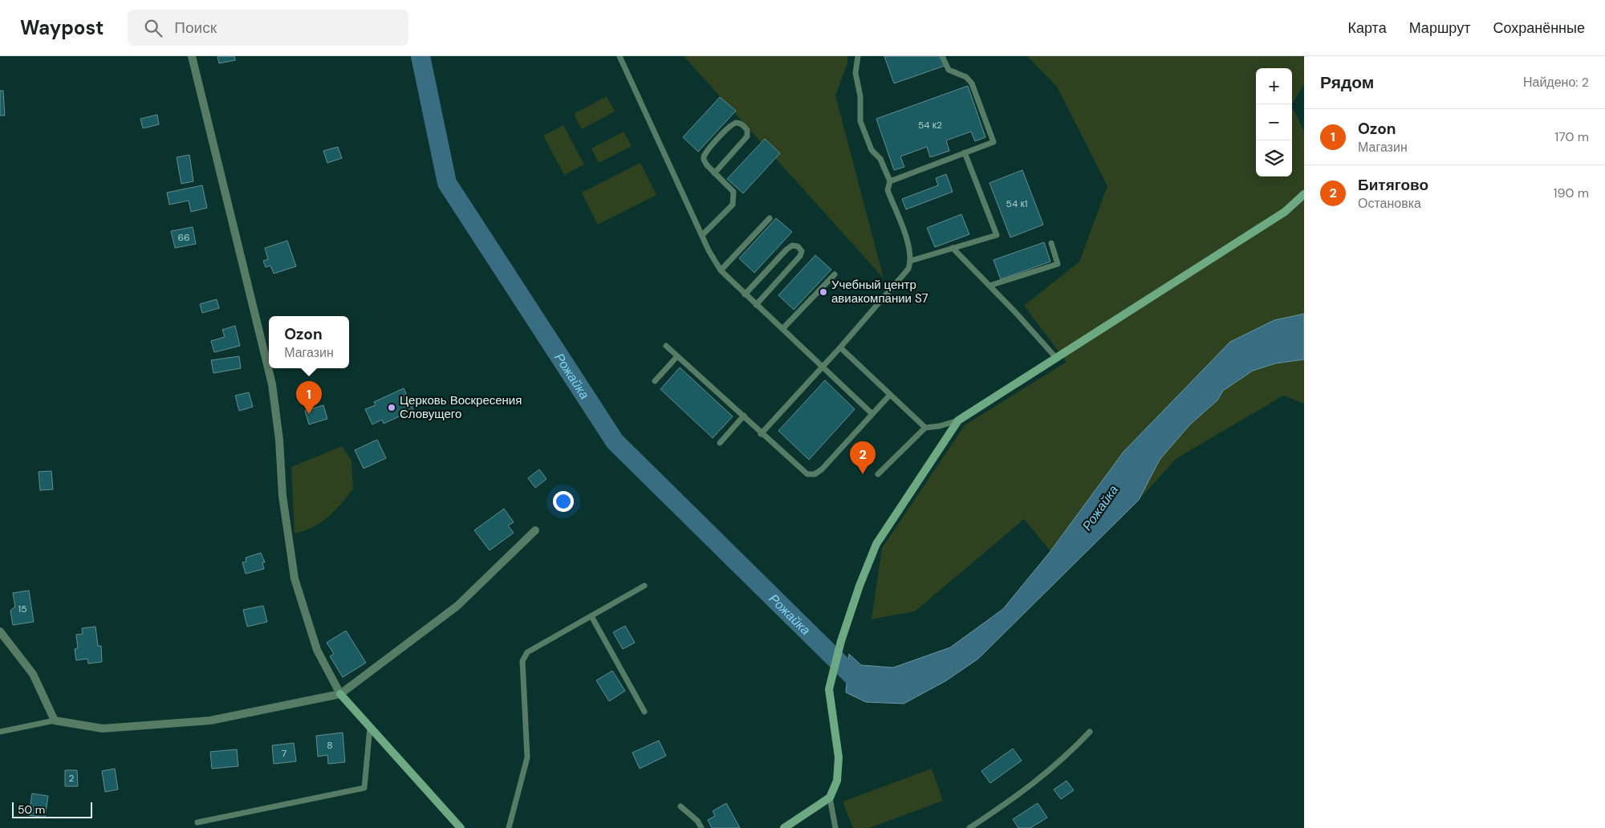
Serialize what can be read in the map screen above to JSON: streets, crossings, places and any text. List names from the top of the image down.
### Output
{
  "water": ["Рожайка"],
  "places": ["Учебный центр авиакомпании S7", "Церковь Воскресения Словущего"],
  "house_numbers": [
    "54 к2",
    "54 к1",
    "66",
    "15",
    "8",
    "7",
    "2"
  ],
  "scale_bar": "50 m",
  "page": {
    "header": "Waypost",
    "search": "Поиск",
    "nav": ["Карта", "Маршрут", "Сохранённые"],
    "heading": ["Рядом", "Найдено: 2"],
    "map_buttons": ["+", "−"],
    "list": [
      {
        "mark": "1",
        "name": "Ozon",
        "note": "Магазин",
        "value": "170 m"
      },
      {
        "mark": "2",
        "name": "Битягово",
        "note": "Остановка",
        "value": "190 m"
      }
    ],
    "popup": ["Ozon", "Магазин"],
    "pins": ["1", "2"],
    "scale": "50 m"
  }
}
